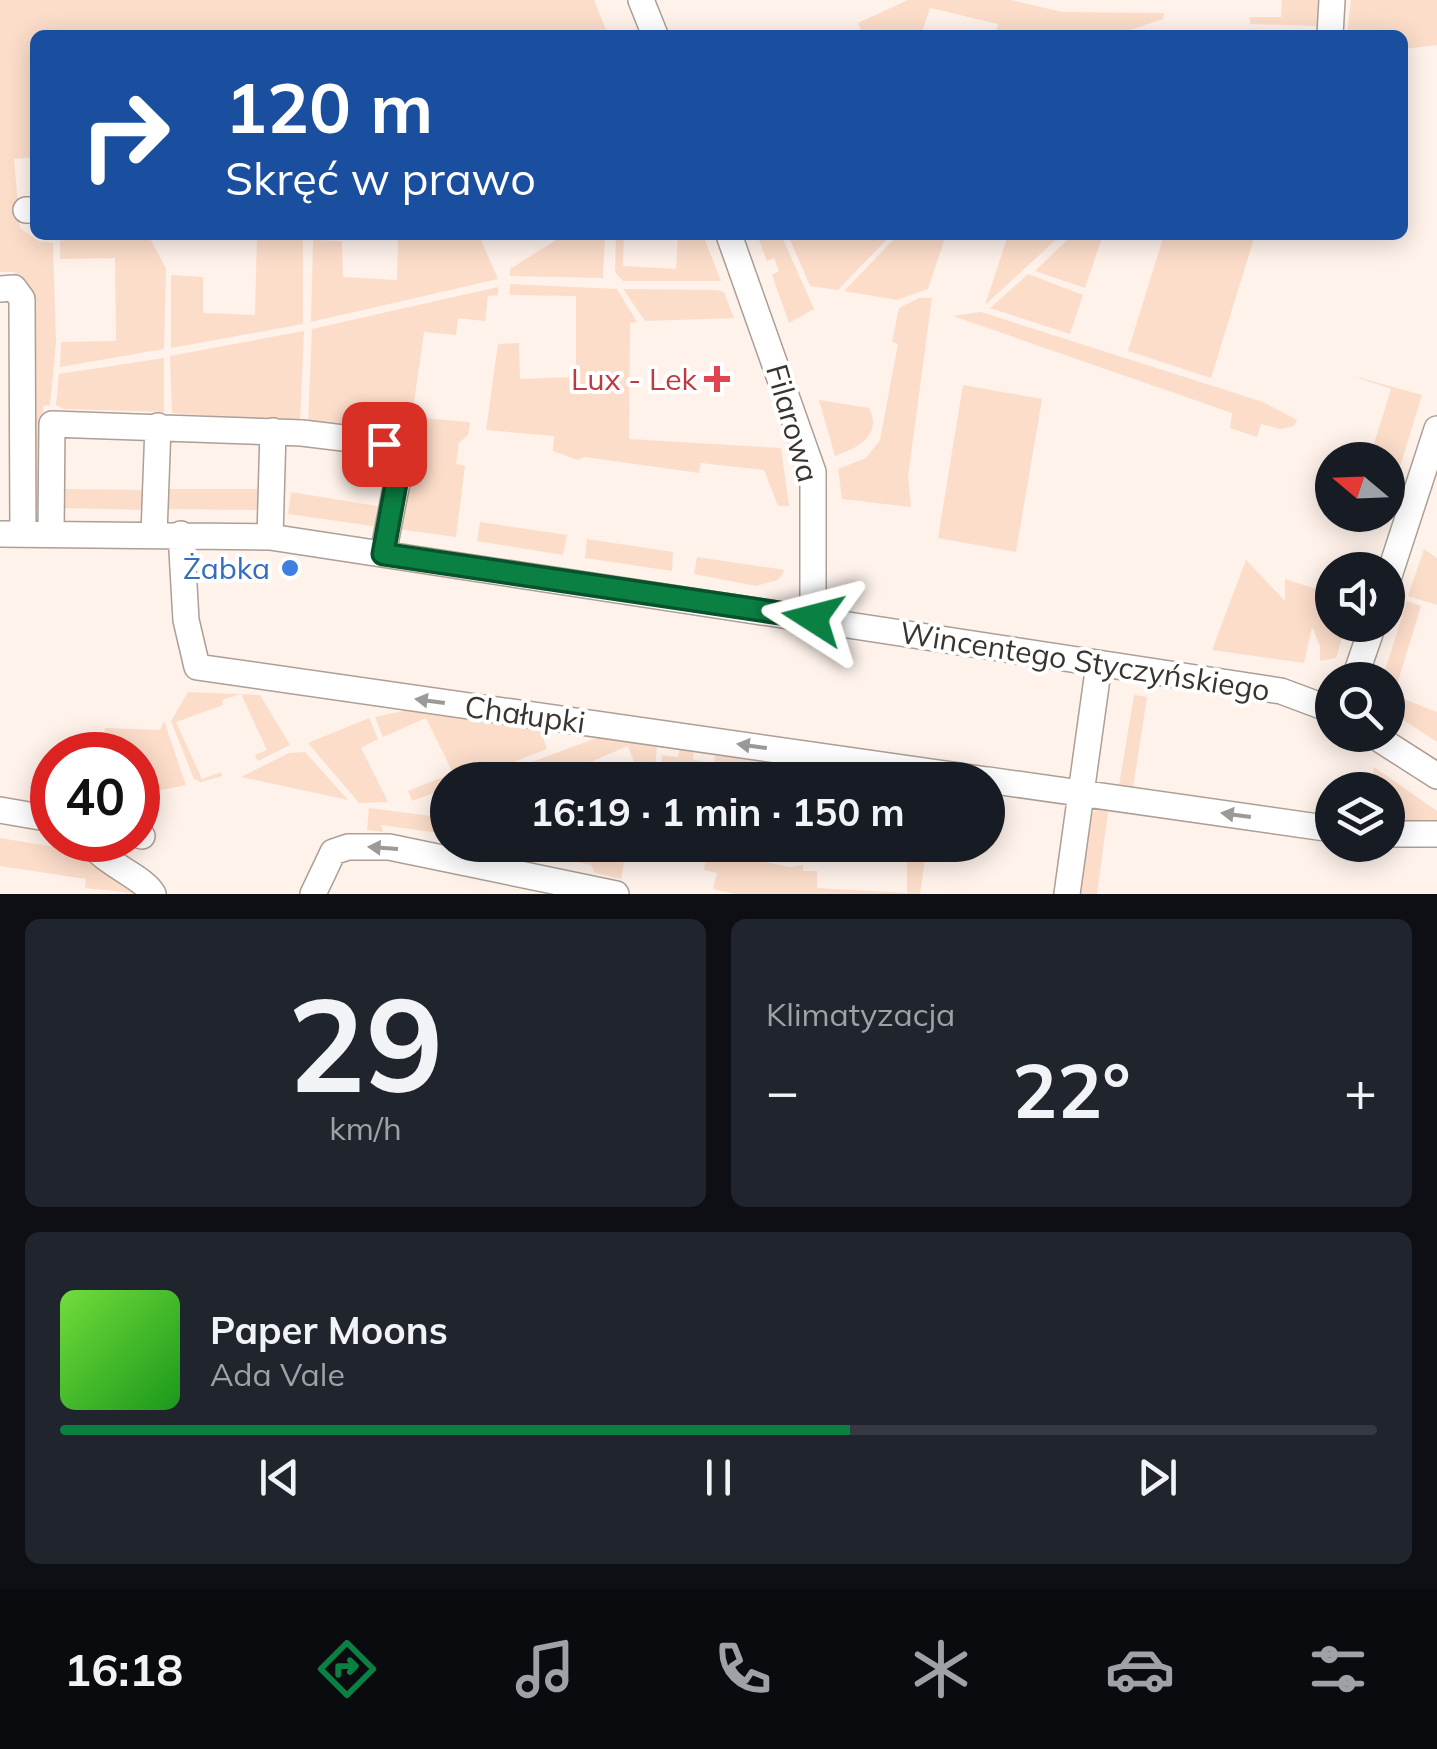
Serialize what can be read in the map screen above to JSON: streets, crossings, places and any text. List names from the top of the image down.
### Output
{
  "streets": {
    "street": ["Filarowa", "Wincentego Styczyńskiego", "Chałupki"]
  },
  "crossings": [
    ["Filarowa", "Wincentego Styczyńskiego"],
    ["Wincentego Styczyńskiego", "Chałupki"]
  ],
  "one_way": ["Chałupki"],
  "places": {
    "health": ["Lux - Lek"],
    "other": ["Żabka"]
  },
  "north": "left",
  "page": {
    "turn": ["120 m", "Skręć w prawo"],
    "limit": "40",
    "trip": "16:19 · 1 min · 150 m",
    "tile": [
      ["29", "km/h"],
      "Klimatyzacja"
    ],
    "heat": ["−", "22°", "+"],
    "song": ["Paper Moons", "Ada Vale"],
    "tabs": "16:18"
  }
}
